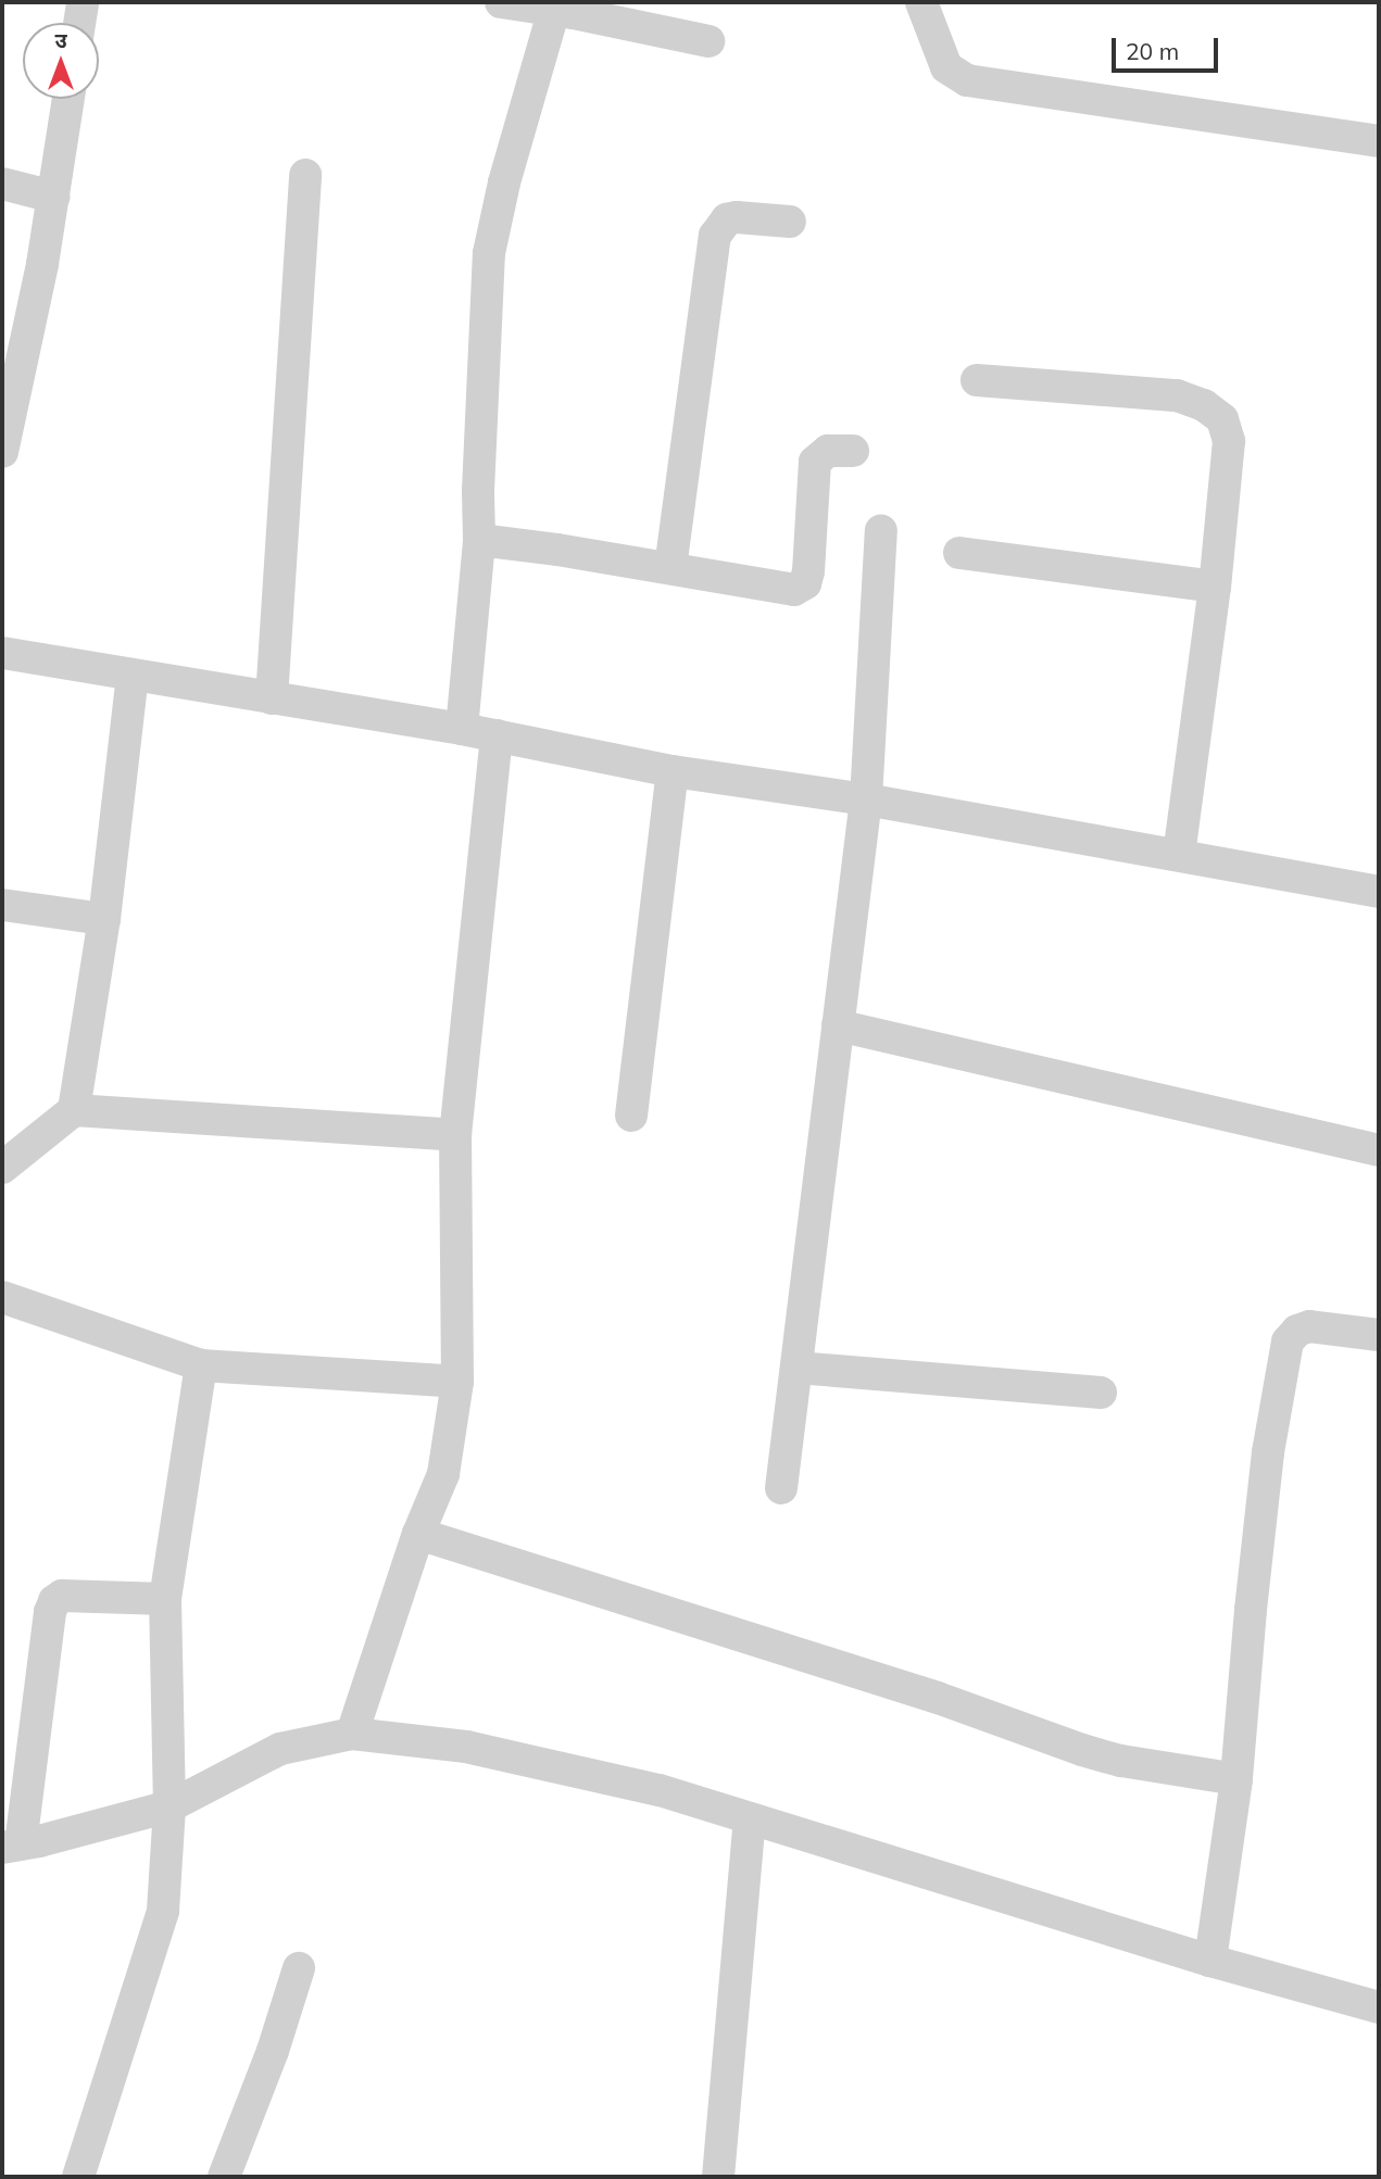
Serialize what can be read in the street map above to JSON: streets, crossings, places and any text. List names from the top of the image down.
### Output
{
  "scale_bar": "20 m",
  "north": "top"
}
